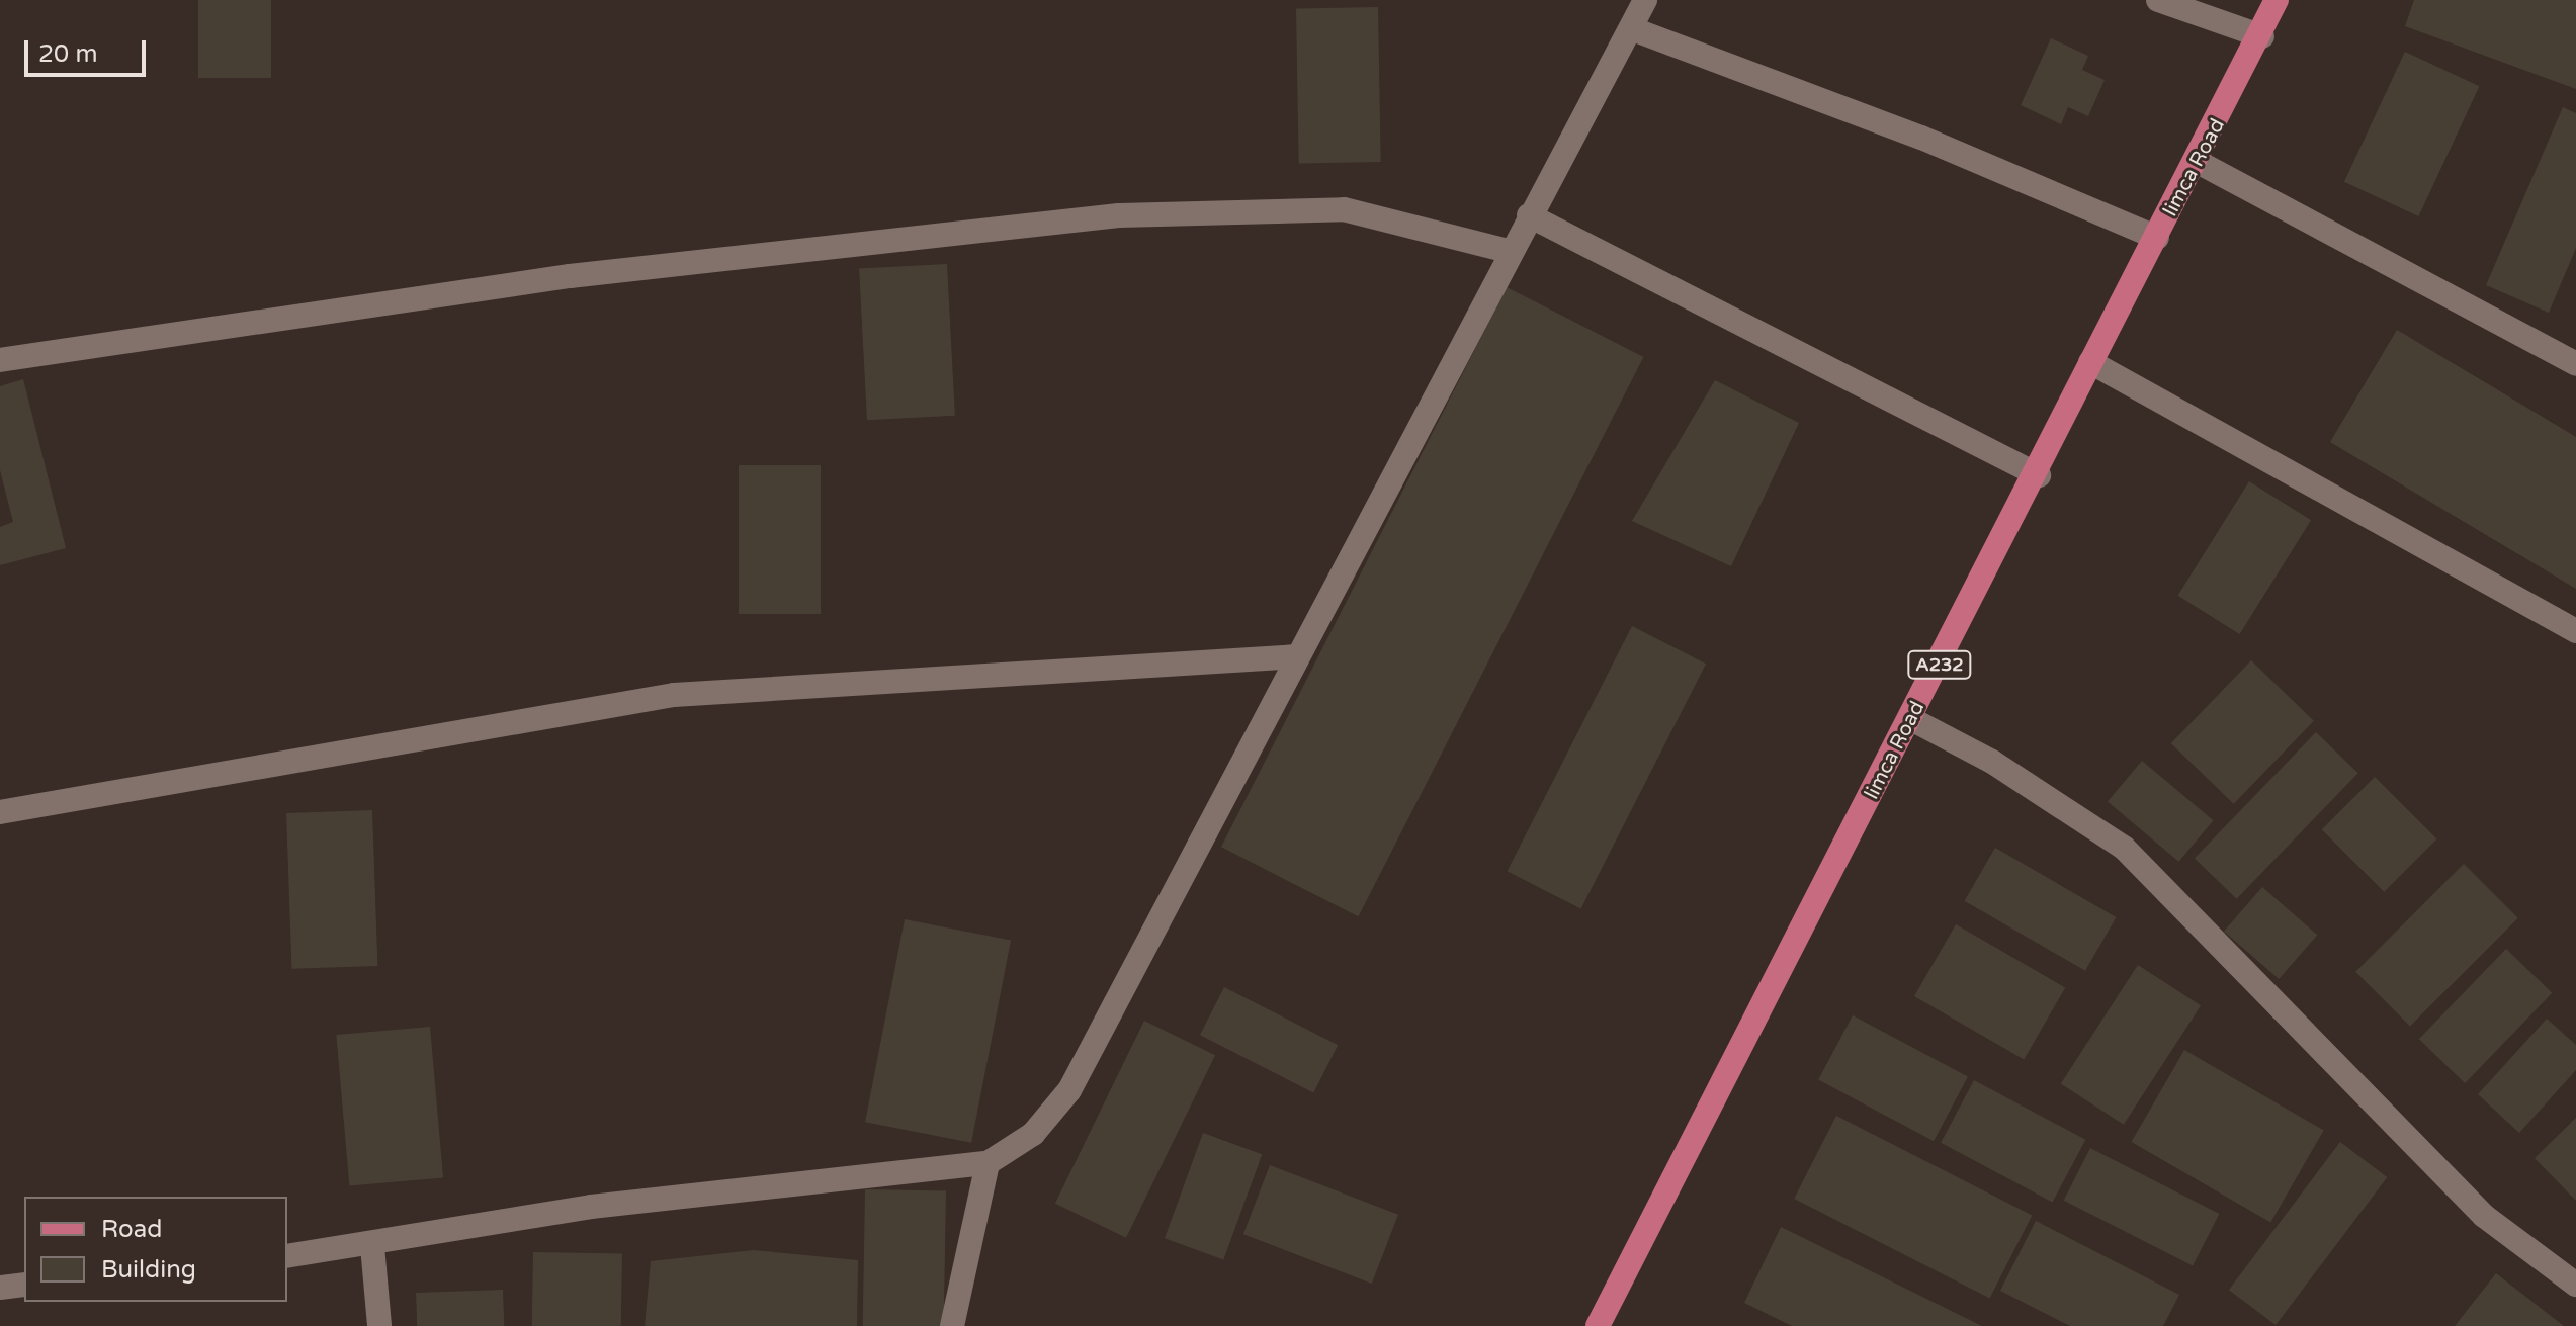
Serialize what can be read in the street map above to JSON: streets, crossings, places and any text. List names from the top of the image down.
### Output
{
  "streets": {
    "main road": ["limca Road", "A232"]
  },
  "legend": ["Road", "Building"],
  "scale_bar": "20 m"
}
